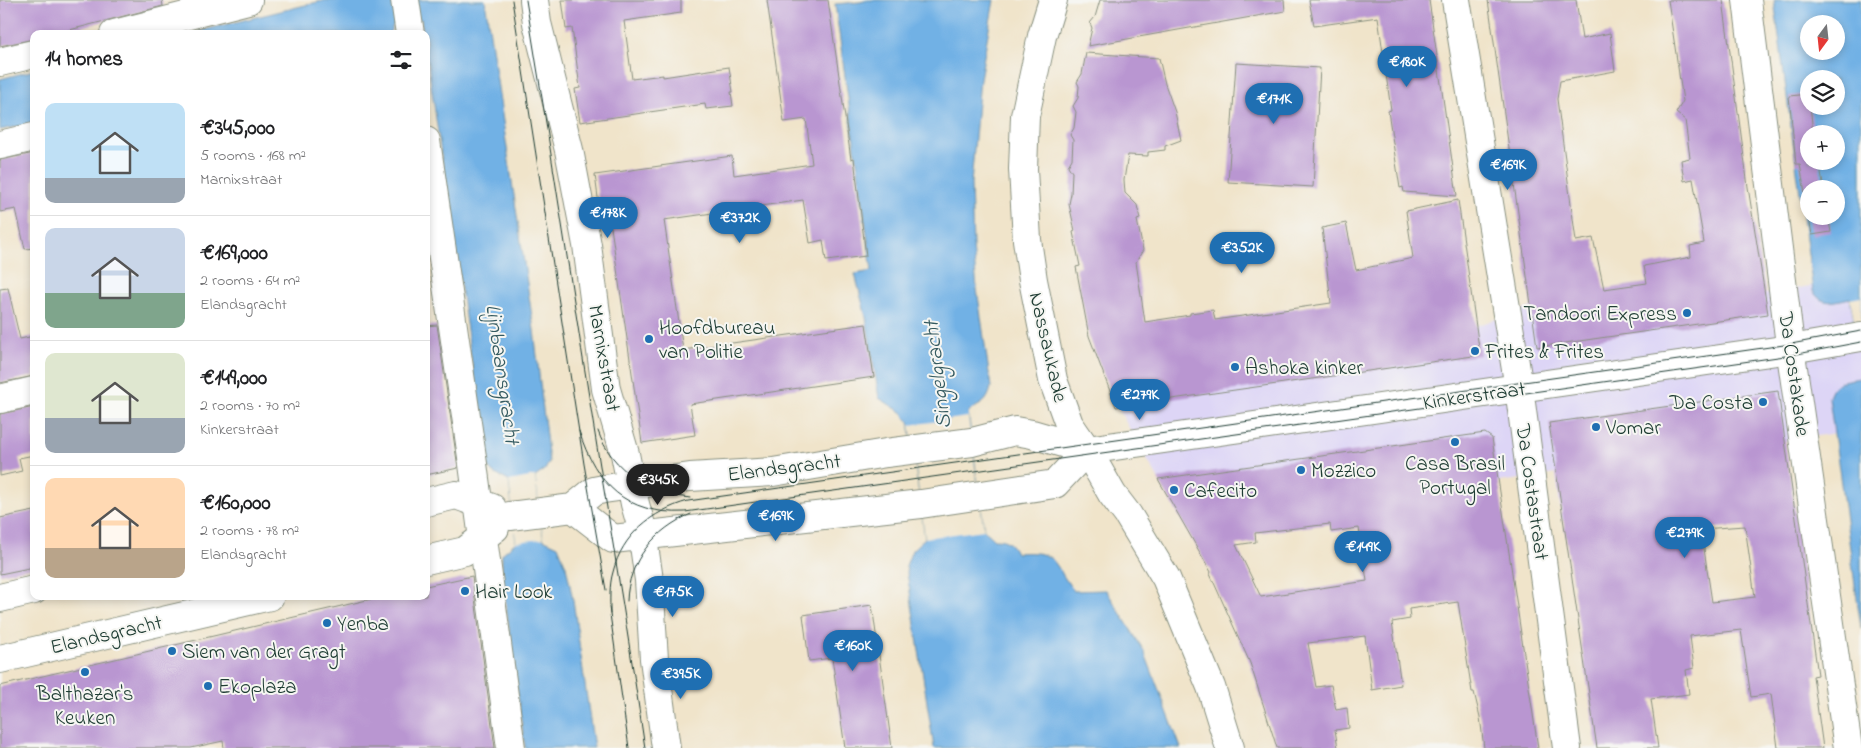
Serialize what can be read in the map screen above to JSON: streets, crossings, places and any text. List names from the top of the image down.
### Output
{
  "streets": {
    "street": [
      "Nassaukade",
      "Marnixstraat",
      "Da Costakade",
      "Kinkerstraat",
      "Elandsgracht",
      "Da Costastraat"
    ]
  },
  "crossings": [
    ["Nassaukade", "Kinkerstraat"],
    ["Marnixstraat", "Elandsgracht"],
    ["Da Costakade", "Kinkerstraat"],
    ["Kinkerstraat", "Elandsgracht"],
    ["Kinkerstraat", "Da Costastraat"]
  ],
  "water": ["Lijnbaansgracht", "Singelgracht"],
  "places": [
    "Tandoori Express",
    "Hoofdbureau van Politie",
    "Frites & Frites",
    "Ashoka kinker",
    "Da Costa",
    "Vomar",
    "Casa Brasil Portugal",
    "Mozzico",
    "Cafecito",
    "Hair Look",
    "Yenba",
    "Siem van der Gragt",
    "Balthazar's Keuken",
    "Ekoplaza"
  ],
  "north": "bottom",
  "page": {
    "map_buttons": ["+", "−"],
    "heading": "14 homes",
    "price": [
      "€180K",
      "€171K",
      "€169K",
      "€178K",
      "€372K",
      "€352K",
      "€279K",
      "€345K",
      "€169K",
      "€279K",
      "€149K",
      "€175K",
      "€160K",
      "€395K"
    ],
    "list": [
      {
        "name": "€345,000",
        "note": "5 rooms · 168 m² · Marnixstraat"
      },
      {
        "name": "€169,000",
        "note": "2 rooms · 64 m² · Elandsgracht"
      },
      {
        "name": "€149,000",
        "note": "2 rooms · 70 m² · Kinkerstraat"
      },
      {
        "name": "€160,000",
        "note": "2 rooms · 78 m² · Elandsgracht"
      }
    ]
  }
}
